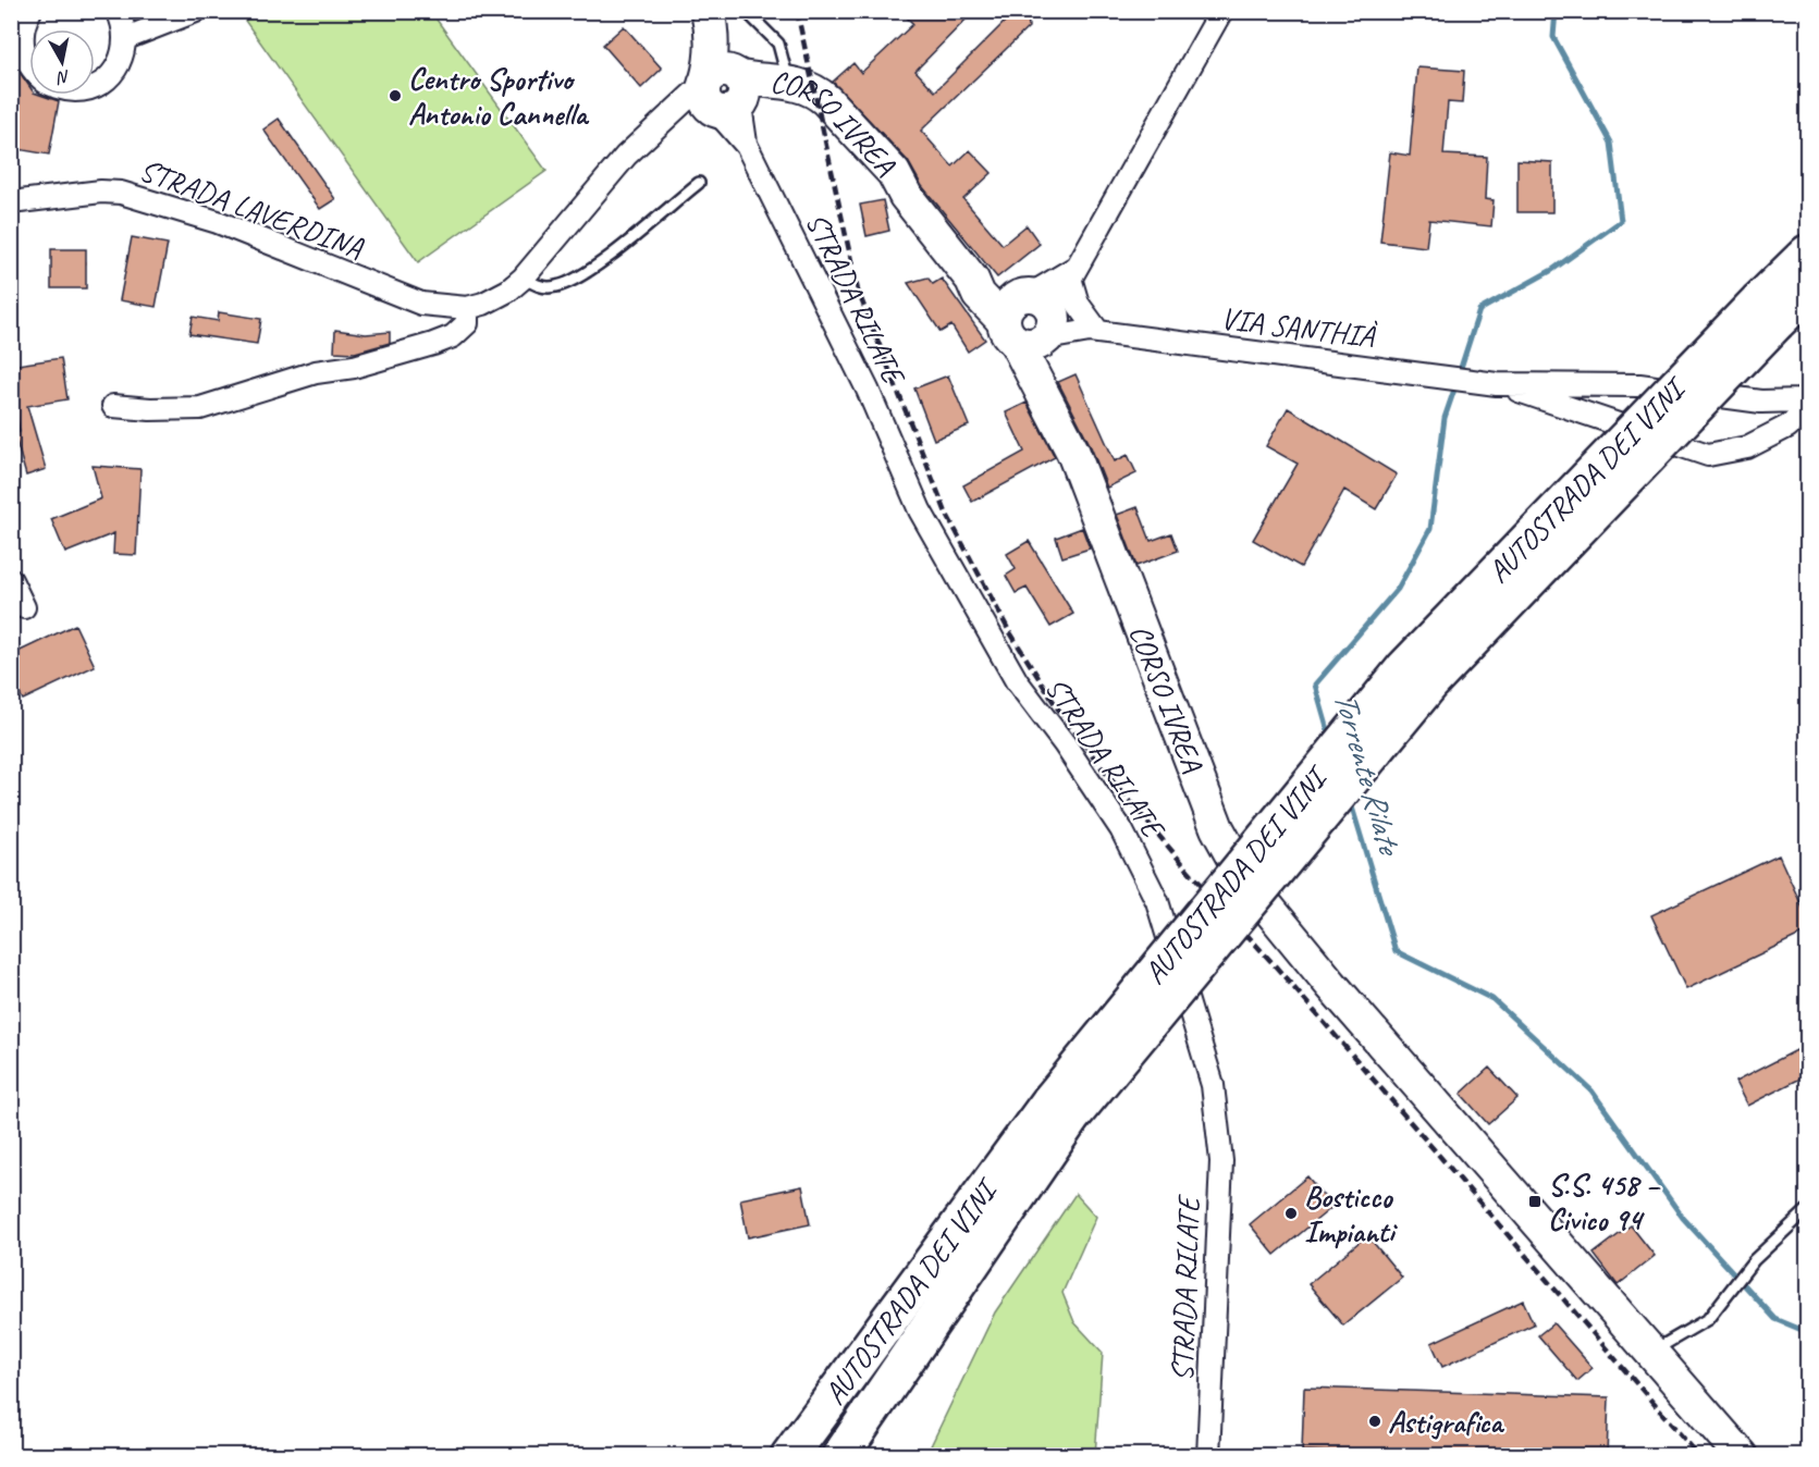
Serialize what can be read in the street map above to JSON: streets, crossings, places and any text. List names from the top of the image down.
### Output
{
  "streets": {
    "highway": ["AUTOSTRADA DEI VINI"],
    "main road": ["CORSO IVREA"],
    "street": ["STRADA LAVERDINA", "STRADA RILATE", "VIA SANTHIÀ"]
  },
  "crossings": [
    ["CORSO IVREA", "STRADA LAVERDINA"],
    ["CORSO IVREA", "STRADA RILATE"],
    ["CORSO IVREA", "VIA SANTHIÀ"],
    ["STRADA LAVERDINA", "STRADA RILATE"]
  ],
  "water": ["Torrente Rilate"],
  "places": {
    "other": ["Centro Sportivo Antonio Cannella", "Bosticco Impianti", "Astigrafica"],
    "transit": ["S.S. 458 – Civico 94"]
  },
  "north": "bottom"
}
